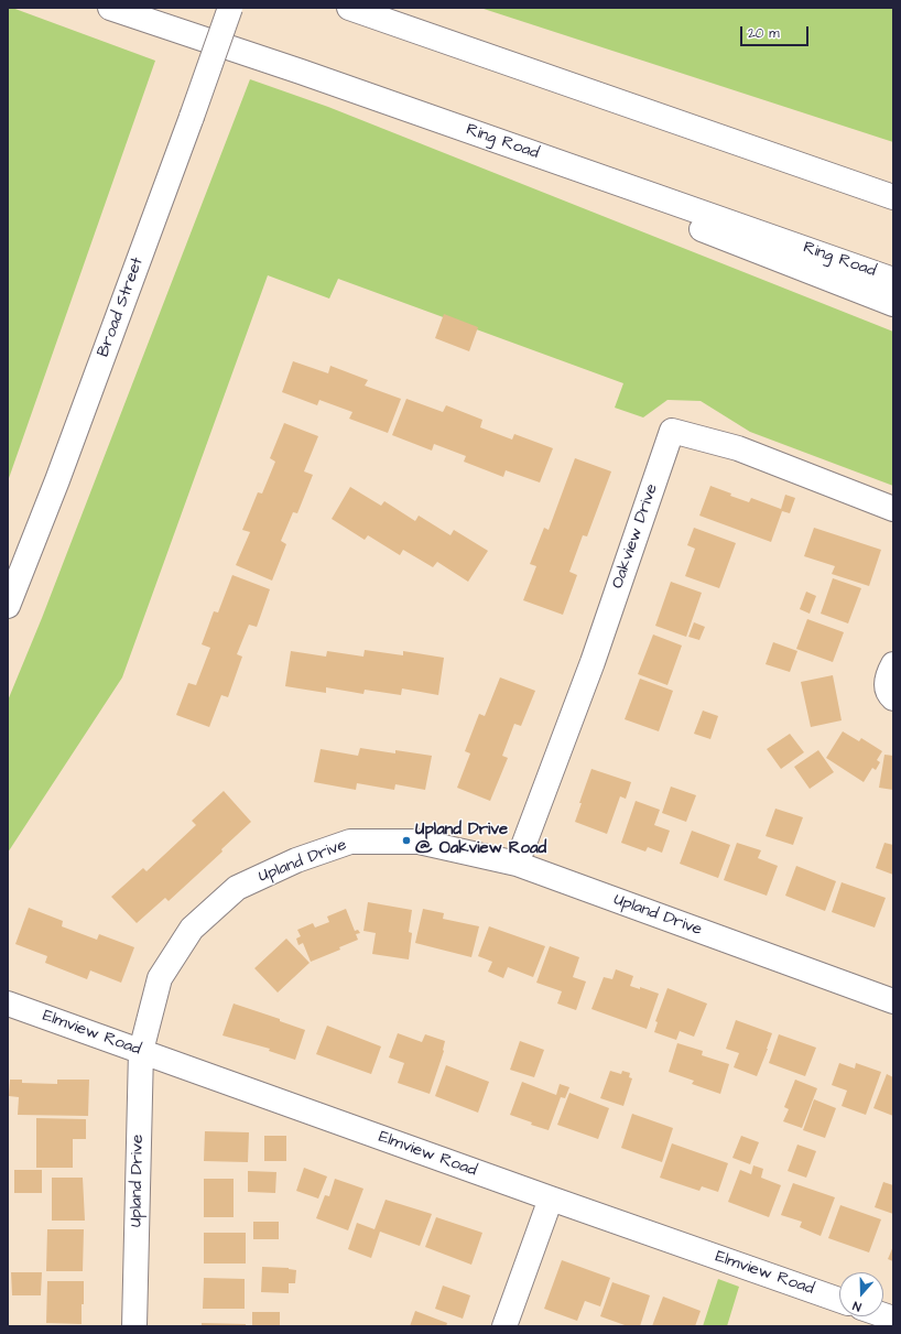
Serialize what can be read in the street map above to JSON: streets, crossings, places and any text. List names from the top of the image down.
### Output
{
  "streets": {
    "main road": [
      "Ring Road",
      "Broad Street",
      "Oakview Drive",
      "Upland Drive",
      "Elmview Road"
    ]
  },
  "crossings": [
    ["Oakview Drive", "Upland Drive"],
    ["Upland Drive", "Elmview Road"]
  ],
  "places": ["Upland Drive @ Oakview Road"],
  "scale_bar": "20 m",
  "north": "bottom"
}
